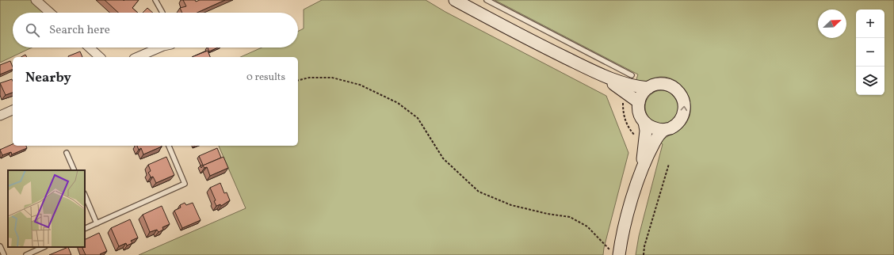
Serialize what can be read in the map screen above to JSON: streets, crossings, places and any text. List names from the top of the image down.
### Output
{
  "north": "top right",
  "page": {
    "map_buttons": ["+", "−"],
    "search": "Search here",
    "heading": ["Nearby", "0 results"]
  }
}
